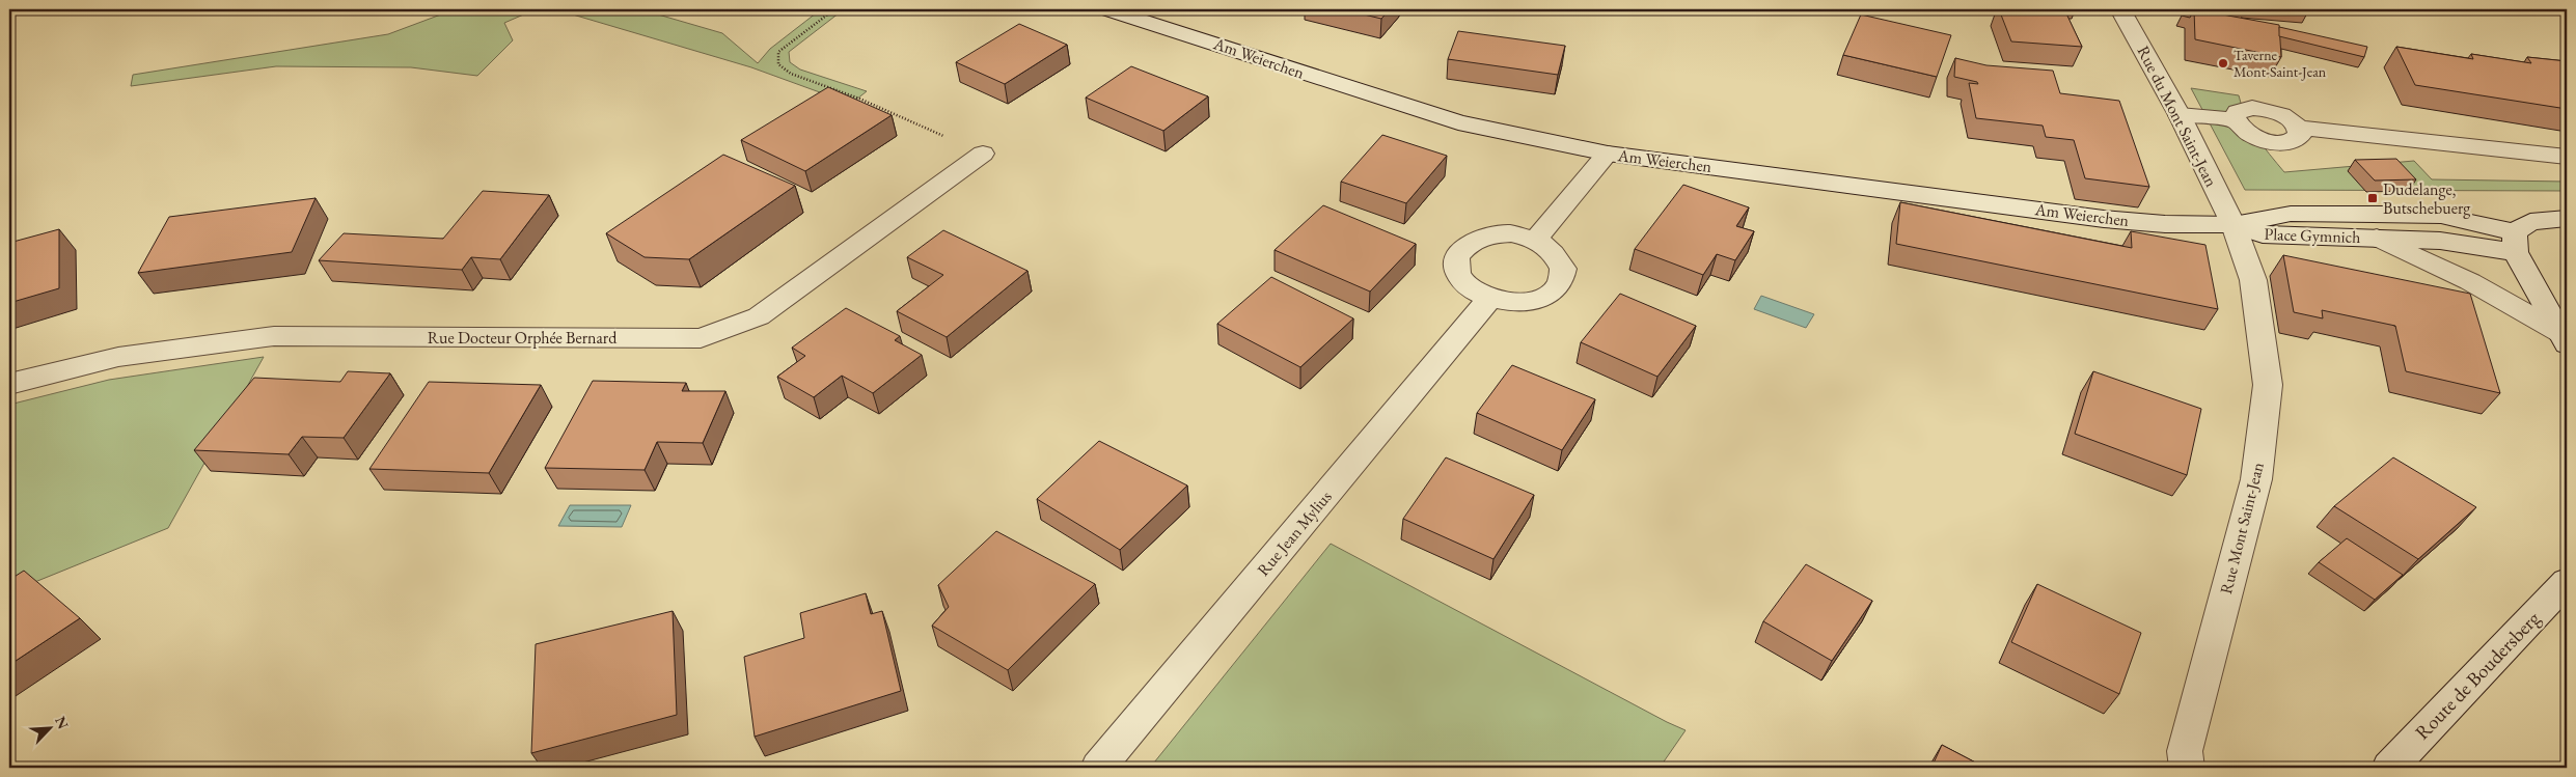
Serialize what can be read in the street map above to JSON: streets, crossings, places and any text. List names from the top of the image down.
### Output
{
  "streets": {
    "street": [
      "Am Weierchen",
      "Rue du Mont Saint-Jean",
      "Place Gymnich",
      "Rue Docteur Orphée Bernard",
      "Rue Mont Saint-Jean",
      "Rue Jean Mylius",
      "Route de Boudersberg"
    ]
  },
  "crossings": [
    ["Am Weierchen", "Rue du Mont Saint-Jean"],
    ["Am Weierchen", "Place Gymnich"],
    ["Am Weierchen", "Rue Mont Saint-Jean"],
    ["Rue du Mont Saint-Jean", "Place Gymnich"],
    ["Rue du Mont Saint-Jean", "Rue Mont Saint-Jean"],
    ["Place Gymnich", "Rue Mont Saint-Jean"]
  ],
  "places": {
    "other": ["Taverne Mont-Saint-Jean"],
    "transit": ["Dudelange, Butschebuerg"]
  },
  "north": "top right"
}
